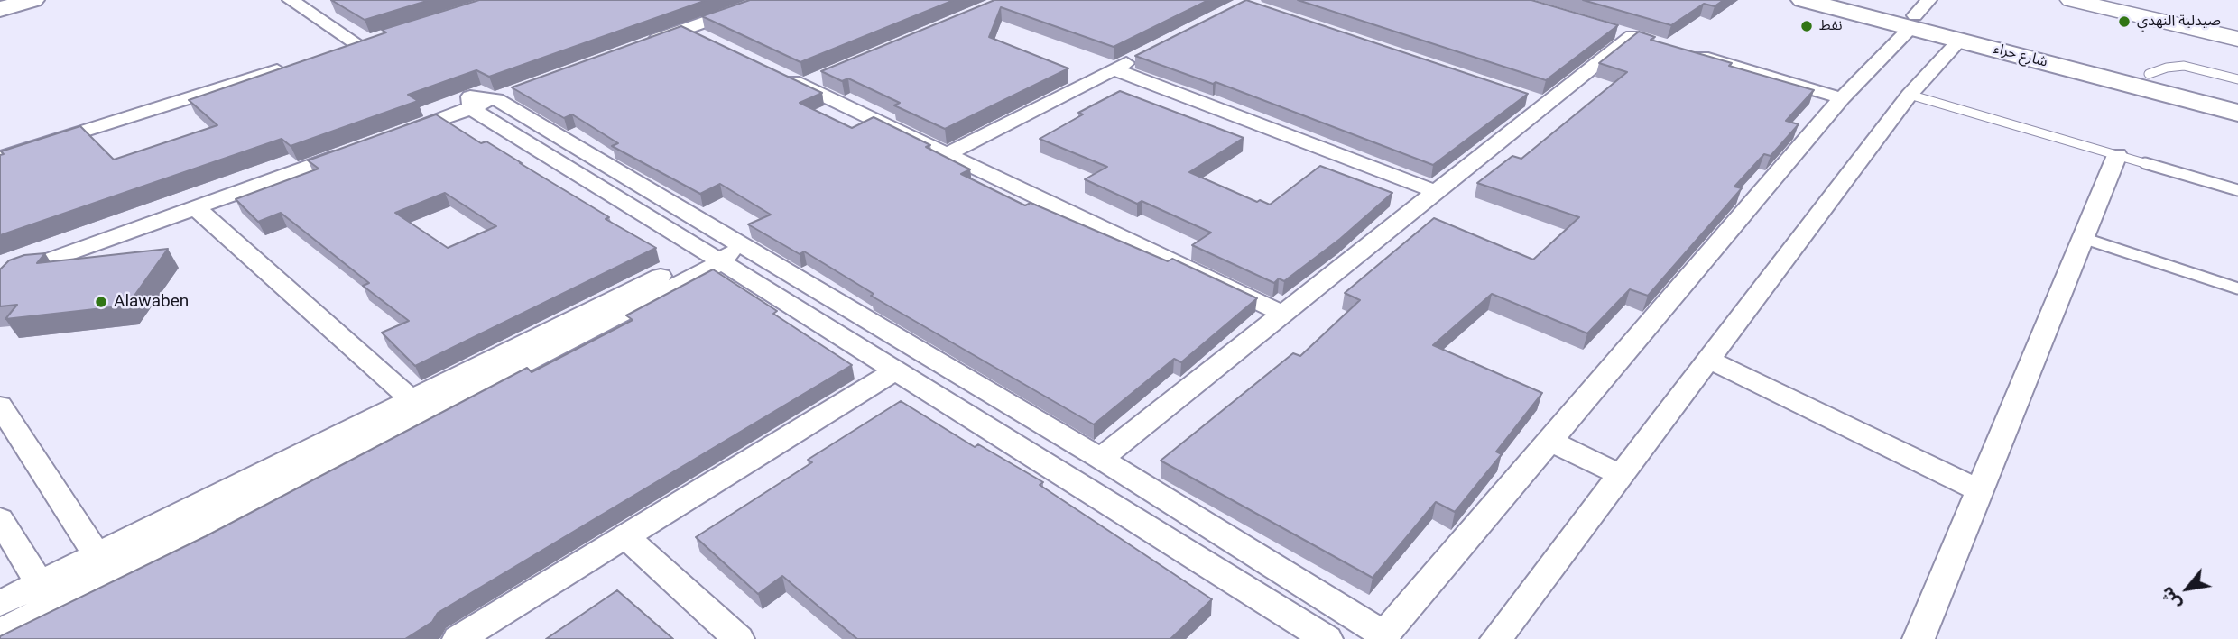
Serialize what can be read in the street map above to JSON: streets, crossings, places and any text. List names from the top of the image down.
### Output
{
  "streets": {
    "main road": ["شارع حراء"]
  },
  "places": ["صيدلية النهدي", "نفط", "Alawaben"],
  "north": "bottom left"
}
